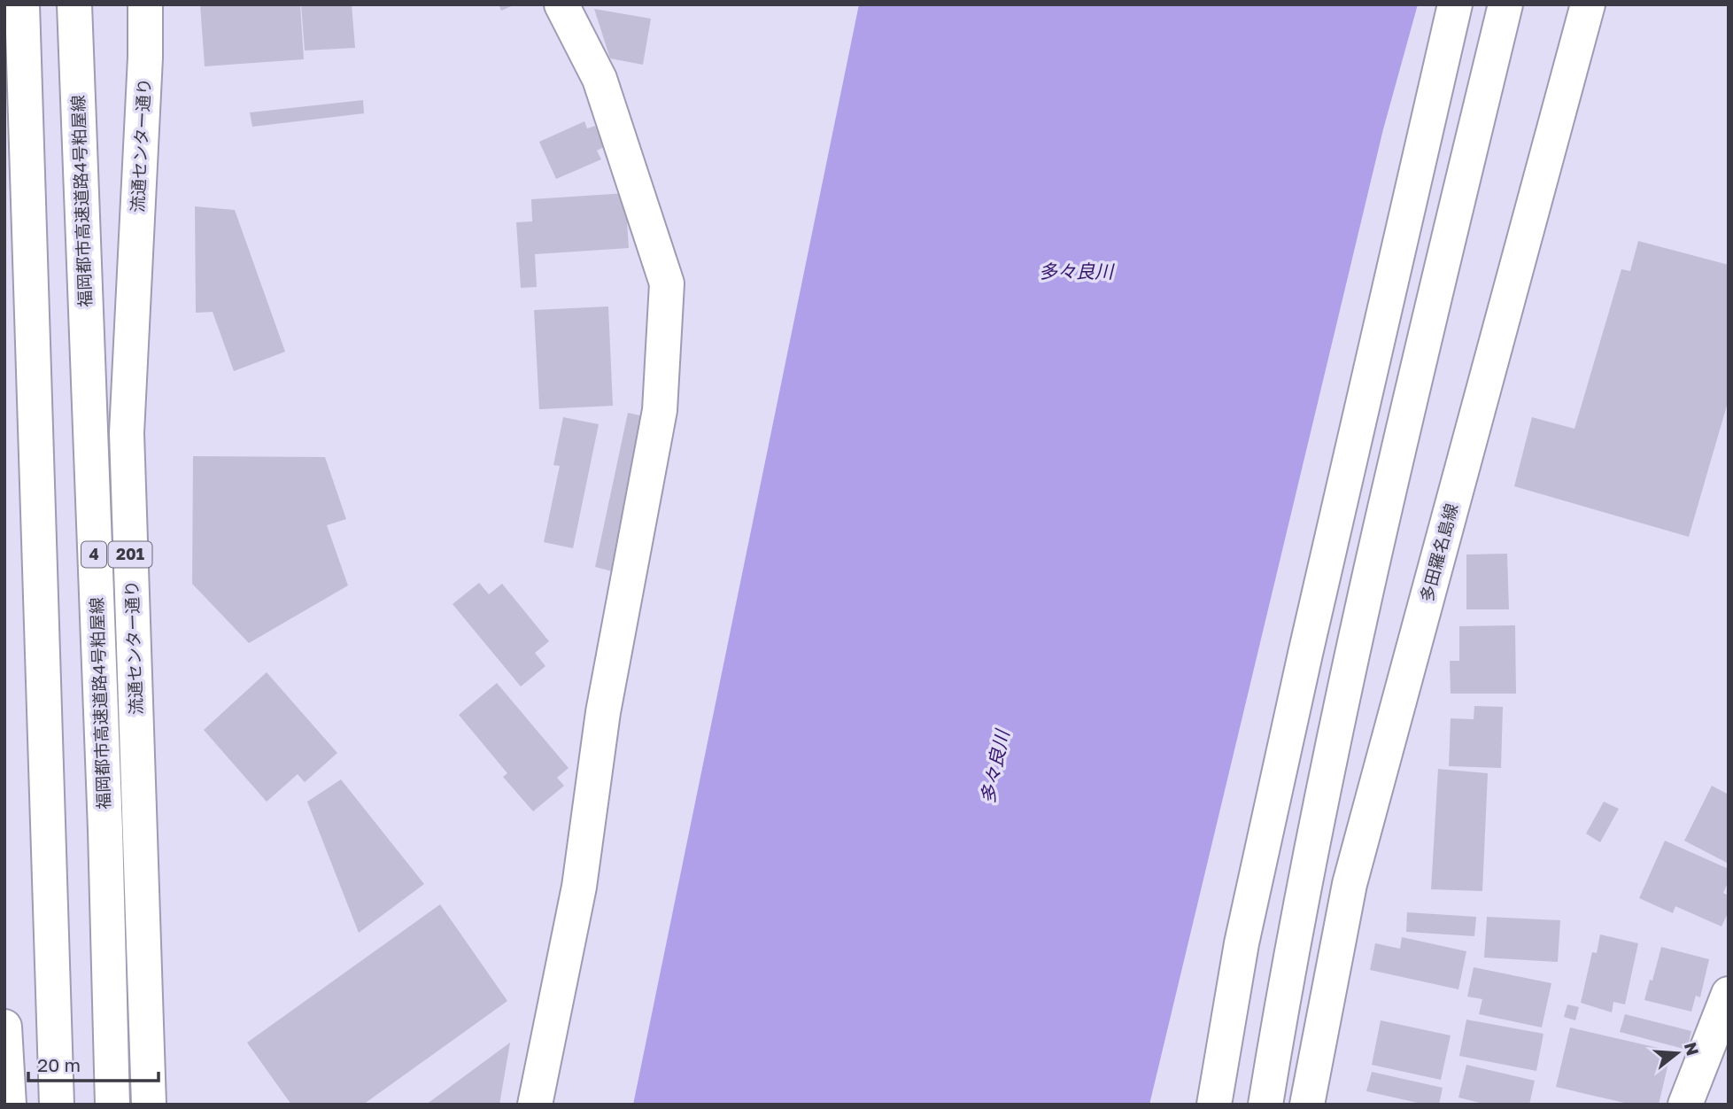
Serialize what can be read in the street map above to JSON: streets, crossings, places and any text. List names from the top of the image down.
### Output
{
  "streets": {
    "main road": [
      "流通センター通り",
      "福岡都市高速道路4号粕屋線",
      "多田羅名島線",
      "4",
      "201"
    ]
  },
  "water": ["多々良川"],
  "scale_bar": "20 m",
  "north": "right"
}
